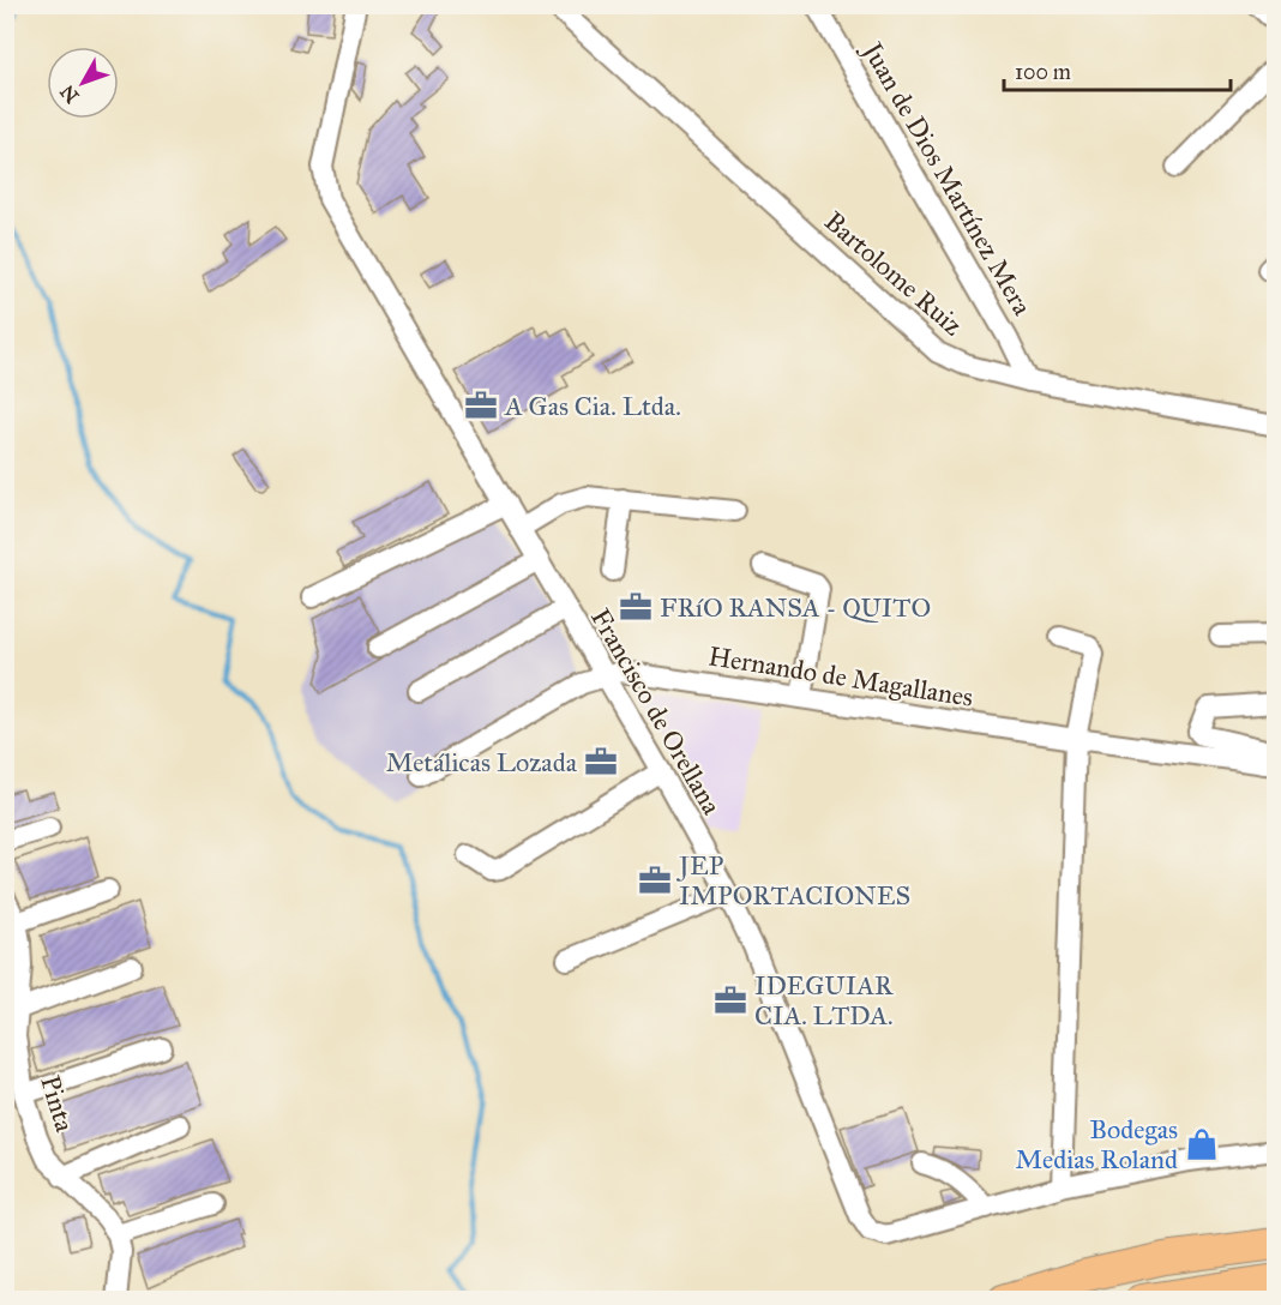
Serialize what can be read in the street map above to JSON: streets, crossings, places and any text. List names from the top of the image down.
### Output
{
  "streets": {
    "street": [
      "Juan de Dios Martínez Mera",
      "Bartolome Ruiz",
      "Hernando de Magallanes",
      "Francisco de Orellana",
      "Pinta"
    ]
  },
  "crossings": [
    ["Juan de Dios Martínez Mera", "Bartolome Ruiz"],
    ["Hernando de Magallanes", "Francisco de Orellana"]
  ],
  "places": {
    "office": [
      "A Gas Cia. Ltda.",
      "FRíO RANSA - QUITO",
      "Metálicas Lozada",
      "JEP IMPORTACIONES",
      "IDEGUIAR CIA. LTDA."
    ],
    "shop": ["Bodegas Medias Roland"]
  },
  "scale_bar": "100 m",
  "north": "bottom left"
}
